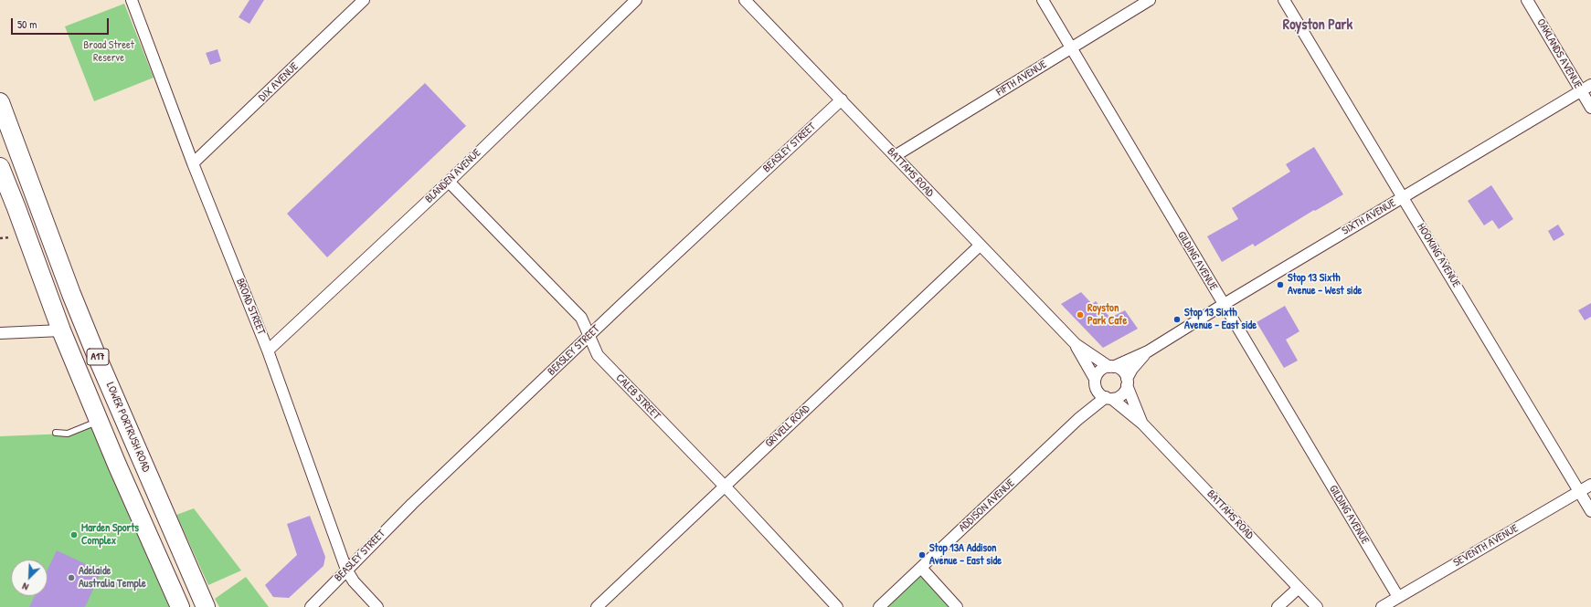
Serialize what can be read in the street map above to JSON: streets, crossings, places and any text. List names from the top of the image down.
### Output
{
  "streets": {
    "highway": ["A17", "LOWER PORTRUSH ROAD"],
    "street": [
      "OAKLANDS AVENUE",
      "FIFTH AVENUE",
      "DIX AVENUE",
      "BEASLEY STREET",
      "BATTAMS ROAD",
      "BLANDEN AVENUE",
      "SIXTH AVENUE",
      "HOOKING AVENUE",
      "GILDING AVENUE",
      "BROAD STREET",
      "CALEB STREET",
      "GRIVELL ROAD",
      "ADDISON AVENUE",
      "SEVENTH AVENUE"
    ]
  },
  "crossings": [
    ["OAKLANDS AVENUE", "SIXTH AVENUE"],
    ["FIFTH AVENUE", "BATTAMS ROAD"],
    ["FIFTH AVENUE", "GILDING AVENUE"],
    ["DIX AVENUE", "BROAD STREET"],
    ["BEASLEY STREET", "BATTAMS ROAD"],
    ["BEASLEY STREET", "BROAD STREET"],
    ["BEASLEY STREET", "CALEB STREET"],
    ["BATTAMS ROAD", "SIXTH AVENUE"],
    ["BATTAMS ROAD", "GRIVELL ROAD"],
    ["BATTAMS ROAD", "ADDISON AVENUE"],
    ["BLANDEN AVENUE", "BROAD STREET"],
    ["BLANDEN AVENUE", "CALEB STREET"],
    ["SIXTH AVENUE", "HOOKING AVENUE"],
    ["SIXTH AVENUE", "GILDING AVENUE"],
    ["SIXTH AVENUE", "ADDISON AVENUE"],
    ["HOOKING AVENUE", "SEVENTH AVENUE"],
    ["GILDING AVENUE", "SEVENTH AVENUE"],
    ["CALEB STREET", "GRIVELL ROAD"]
  ],
  "districts": ["Royston Park"],
  "parks": ["Broad Street Reserve"],
  "places": [
    "Stop 13 Sixth Avenue - West side",
    "Royston Park Cafe",
    "Stop 13 Sixth Avenue - East side",
    "Marden Sports Complex",
    "Stop 13A Addison Avenue - East side",
    "Adelaide Australia Temple"
  ],
  "scale_bar": "50 m",
  "north": "bottom left"
}
